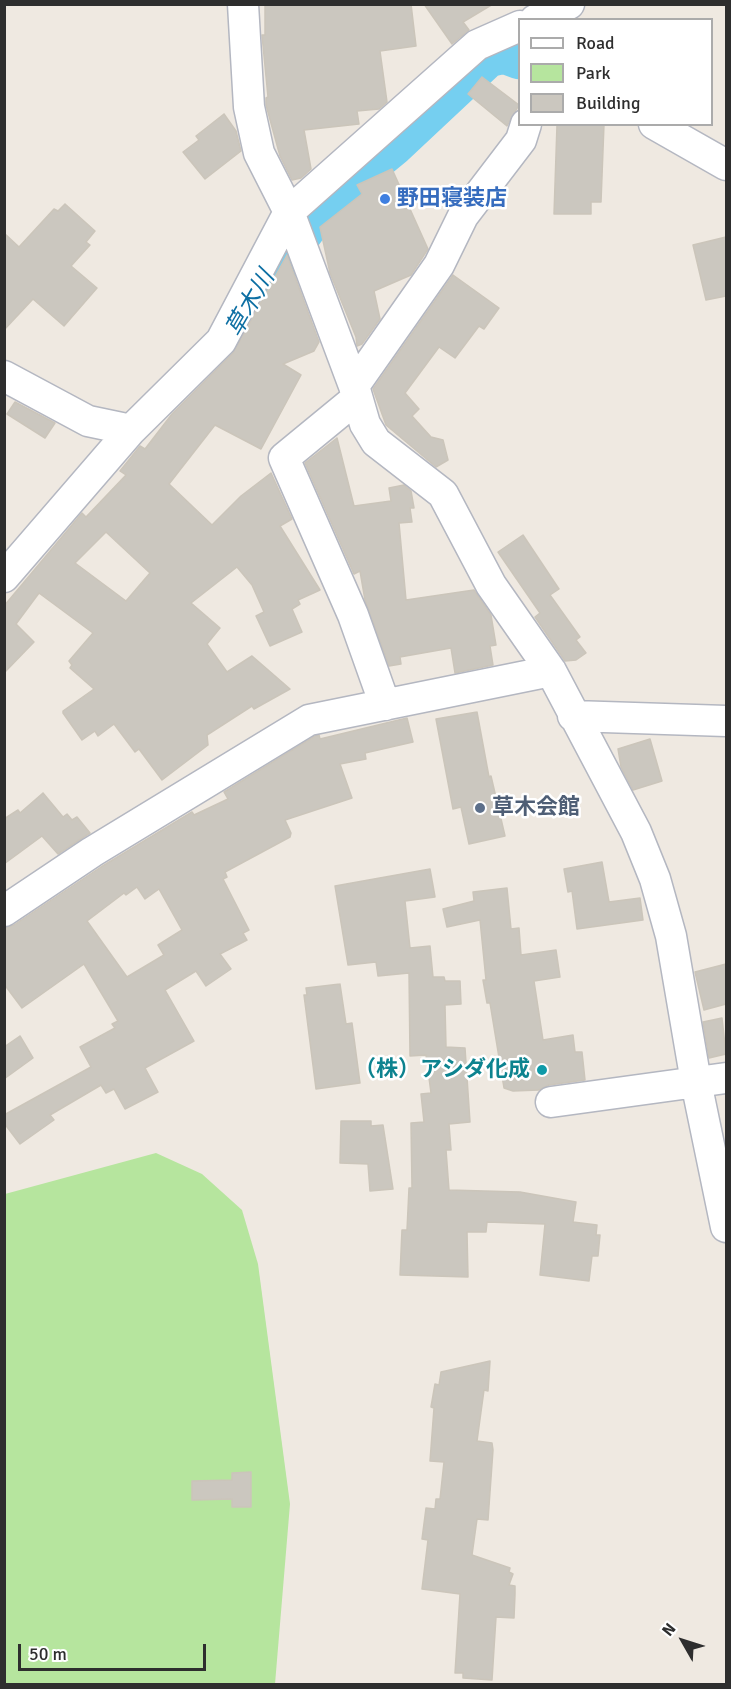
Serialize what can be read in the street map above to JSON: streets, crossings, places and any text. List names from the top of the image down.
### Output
{
  "water": ["草木川"],
  "places": ["野田寝装店", "草木会館", "（株）アシダ化成"],
  "legend": ["Road", "Park", "Building"],
  "scale_bar": "50 m",
  "north": "top left"
}
